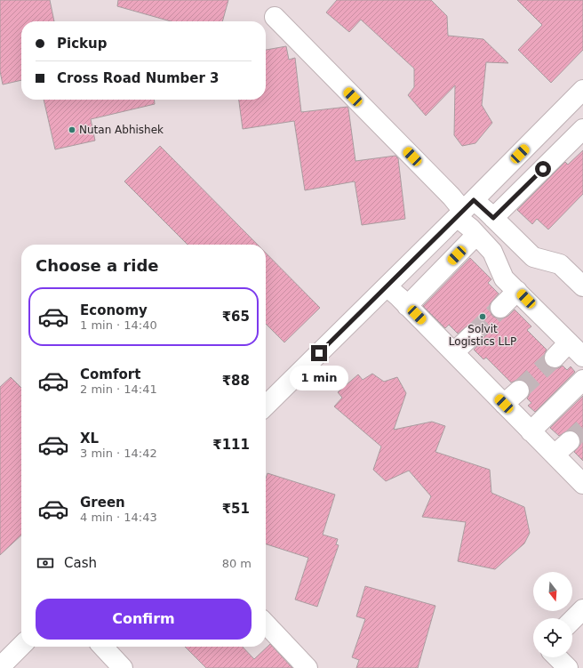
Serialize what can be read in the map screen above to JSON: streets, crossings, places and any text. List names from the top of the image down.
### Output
{
  "places": ["Nutan Abhishek", "Solvit Logistics LLP"],
  "north": "bottom",
  "page": {
    "banner": ["Pickup", "Cross Road Number 3"],
    "heading": "Choose a ride",
    "list": [
      {
        "name": "Economy",
        "note": "1 min · 14:40",
        "value": "₹65"
      },
      {
        "name": "Comfort",
        "note": "2 min · 14:41",
        "value": "₹88"
      },
      {
        "name": "XL",
        "note": "3 min · 14:42",
        "value": "₹111"
      },
      {
        "name": "Green",
        "note": "4 min · 14:43",
        "value": "₹51"
      }
    ],
    "bubble": "1 min",
    "pay": ["Cash", "80 m"],
    "buttons": "Confirm"
  }
}
